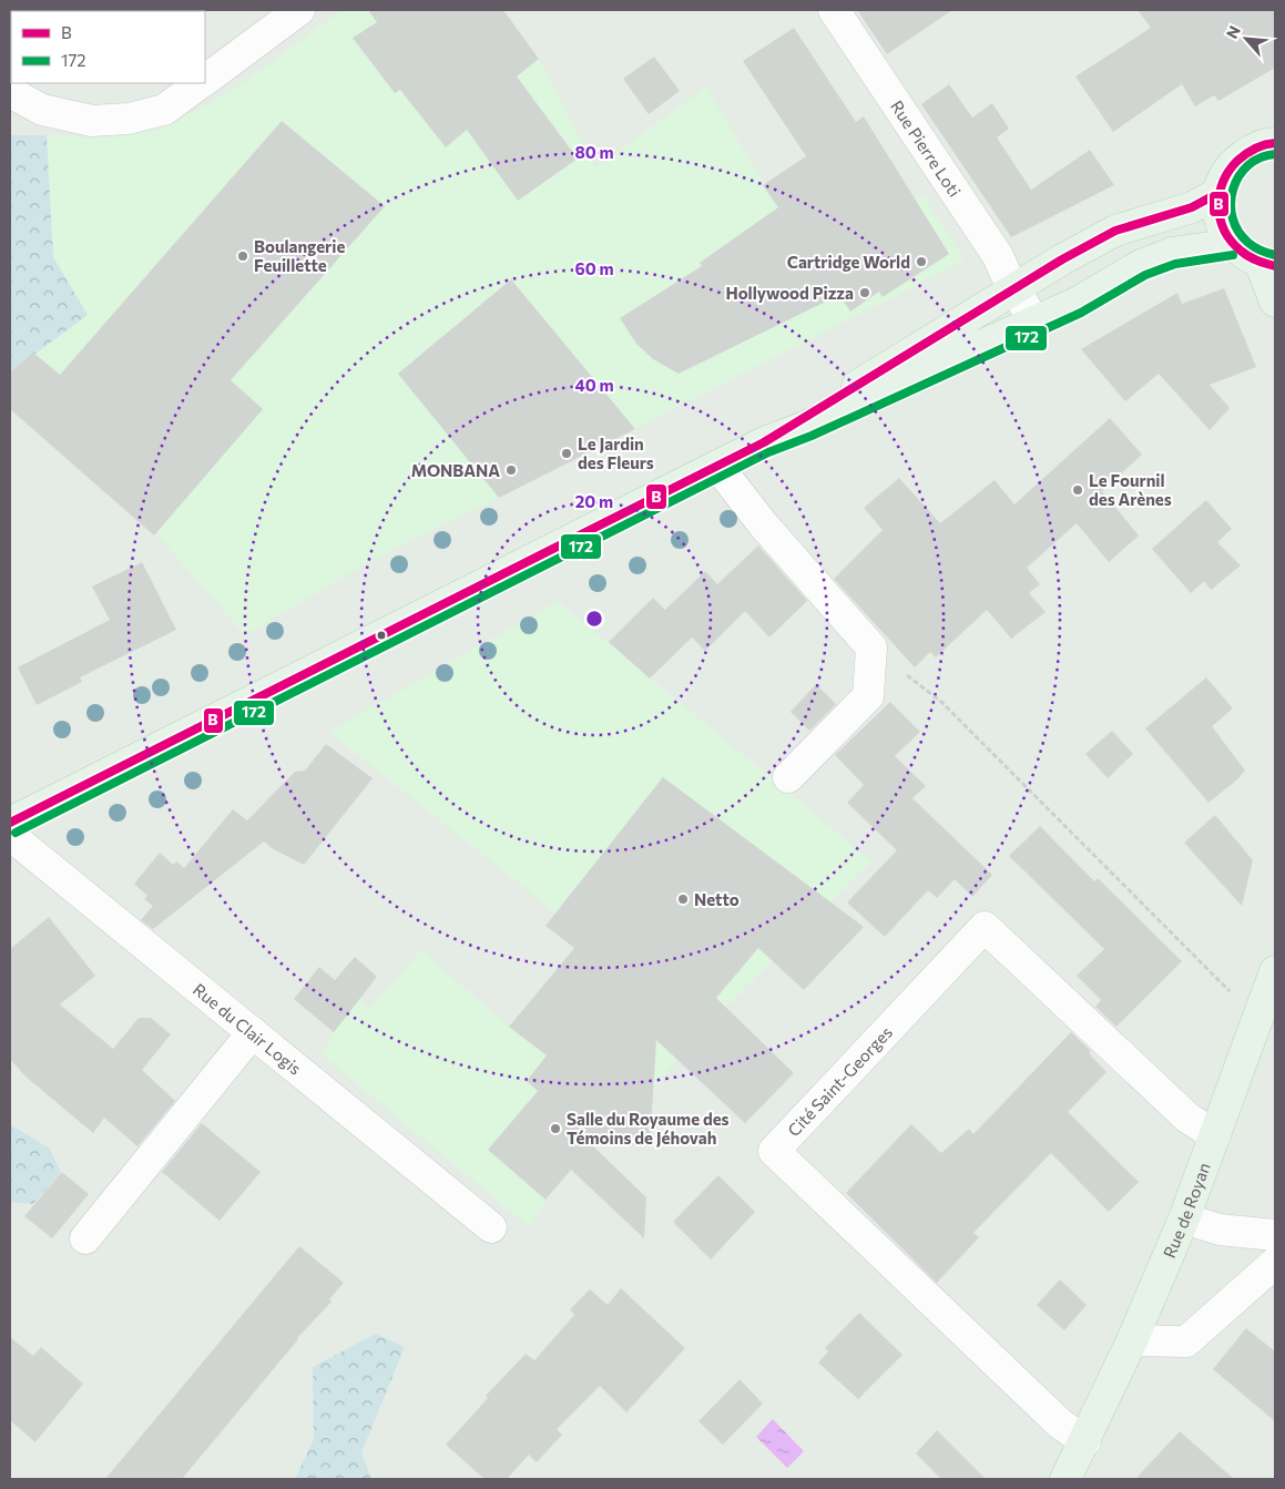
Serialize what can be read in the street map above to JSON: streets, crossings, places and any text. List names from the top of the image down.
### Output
{
  "streets": {
    "main road": ["Rue de Royan"],
    "street": ["Rue Pierre Loti", "Rue du Clair Logis", "Cité Saint-Georges"]
  },
  "crossings": [
    ["Cité Saint-Georges", "Rue de Royan"]
  ],
  "places": [
    "Boulangerie Feuillette",
    "Cartridge World",
    "Hollywood Pizza",
    "Le Jardin des Fleurs",
    "MONBANA",
    "Le Fournil des Arènes",
    "Netto",
    "Salle du Royaume des Témoins de Jéhovah"
  ],
  "lines": ["transit line B", "transit line 172"],
  "legend": ["B", "172"],
  "north": "top left",
  "rings": [
    "80 m",
    "60 m",
    "40 m",
    "20 m"
  ]
}
